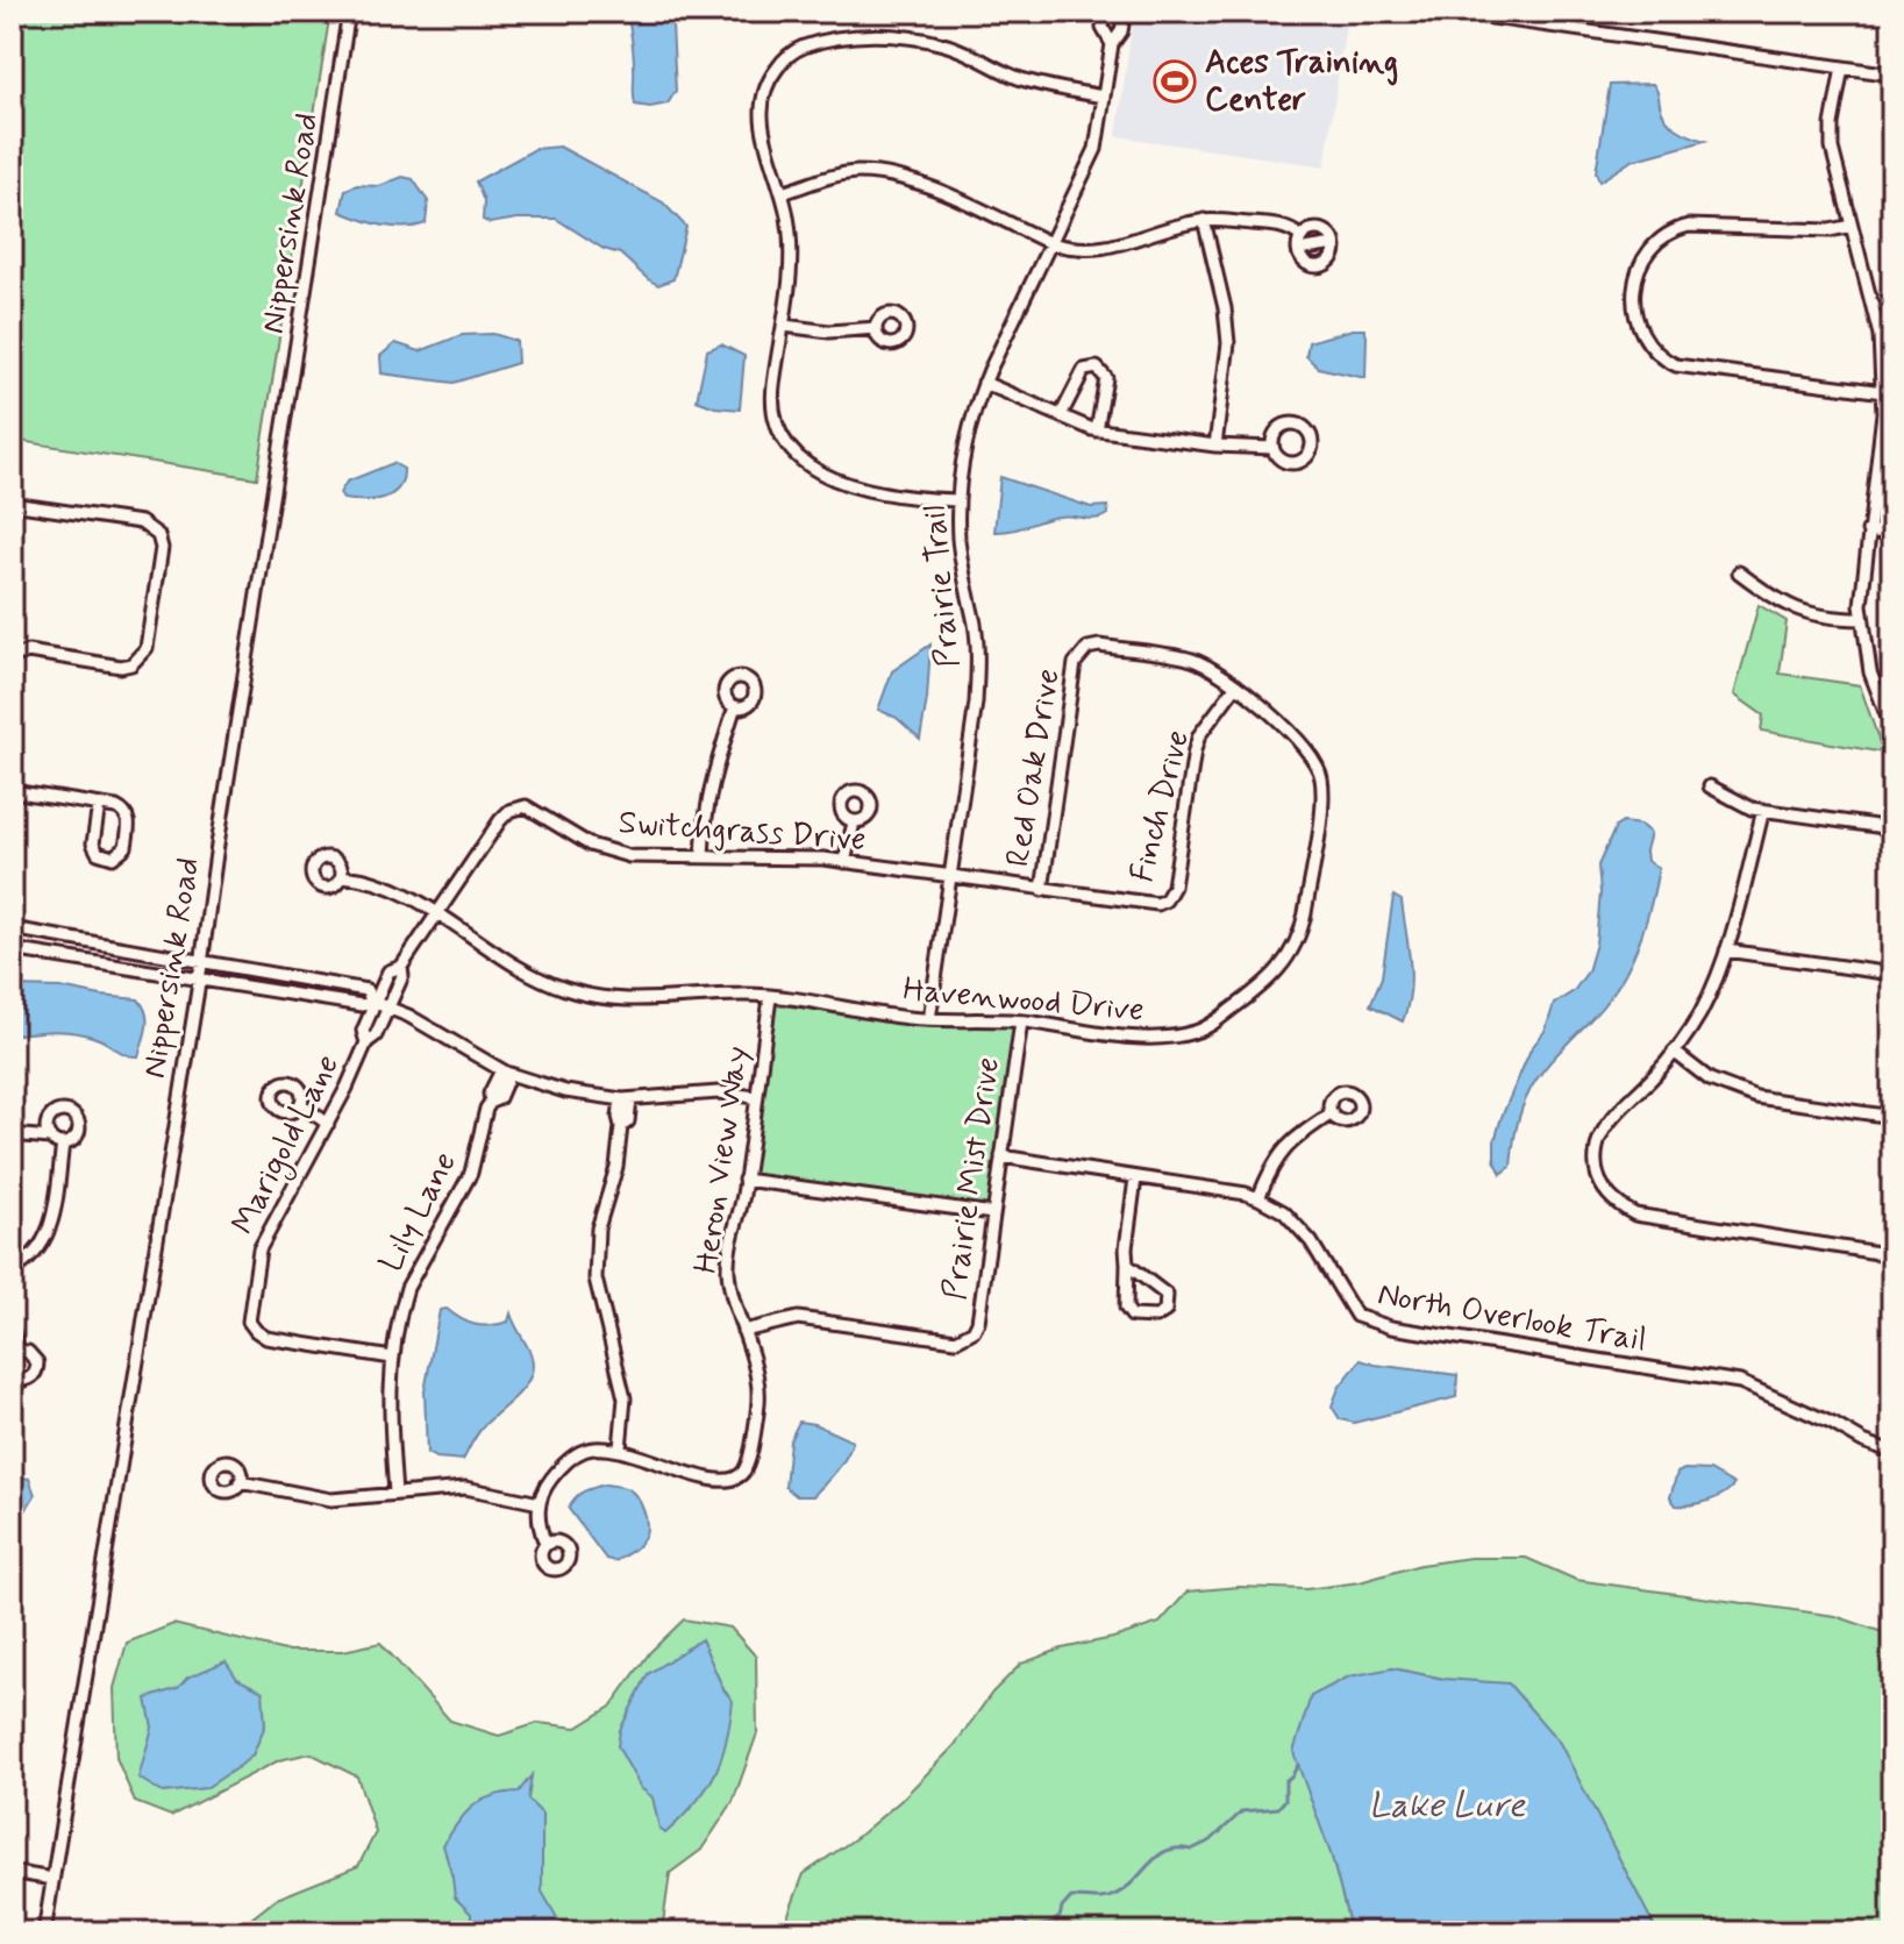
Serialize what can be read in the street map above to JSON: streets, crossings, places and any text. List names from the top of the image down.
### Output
{
  "streets": {
    "street": [
      "Nippersink Road",
      "Prairie Trail",
      "Red Oak Drive",
      "Finch Drive",
      "Switchgrass Drive",
      "Havenwood Drive",
      "Marigold Lane",
      "Heron View Way",
      "Prairie Mist Drive",
      "Lily Lane",
      "North Overlook Trail"
    ]
  },
  "crossings": [
    ["Prairie Trail", "Finch Drive"],
    ["Prairie Trail", "Switchgrass Drive"],
    ["Prairie Trail", "Havenwood Drive"],
    ["Red Oak Drive", "Finch Drive"],
    ["Red Oak Drive", "Havenwood Drive"],
    ["Finch Drive", "Switchgrass Drive"],
    ["Finch Drive", "Havenwood Drive"],
    ["Switchgrass Drive", "Havenwood Drive"],
    ["Switchgrass Drive", "Marigold Lane"],
    ["Havenwood Drive", "Heron View Way"],
    ["Havenwood Drive", "Prairie Mist Drive"],
    ["Marigold Lane", "Lily Lane"],
    ["Heron View Way", "Prairie Mist Drive"],
    ["Prairie Mist Drive", "North Overlook Trail"]
  ],
  "water": ["Lake Lure"],
  "places": {
    "sports": ["Aces Training Center"]
  }
}
